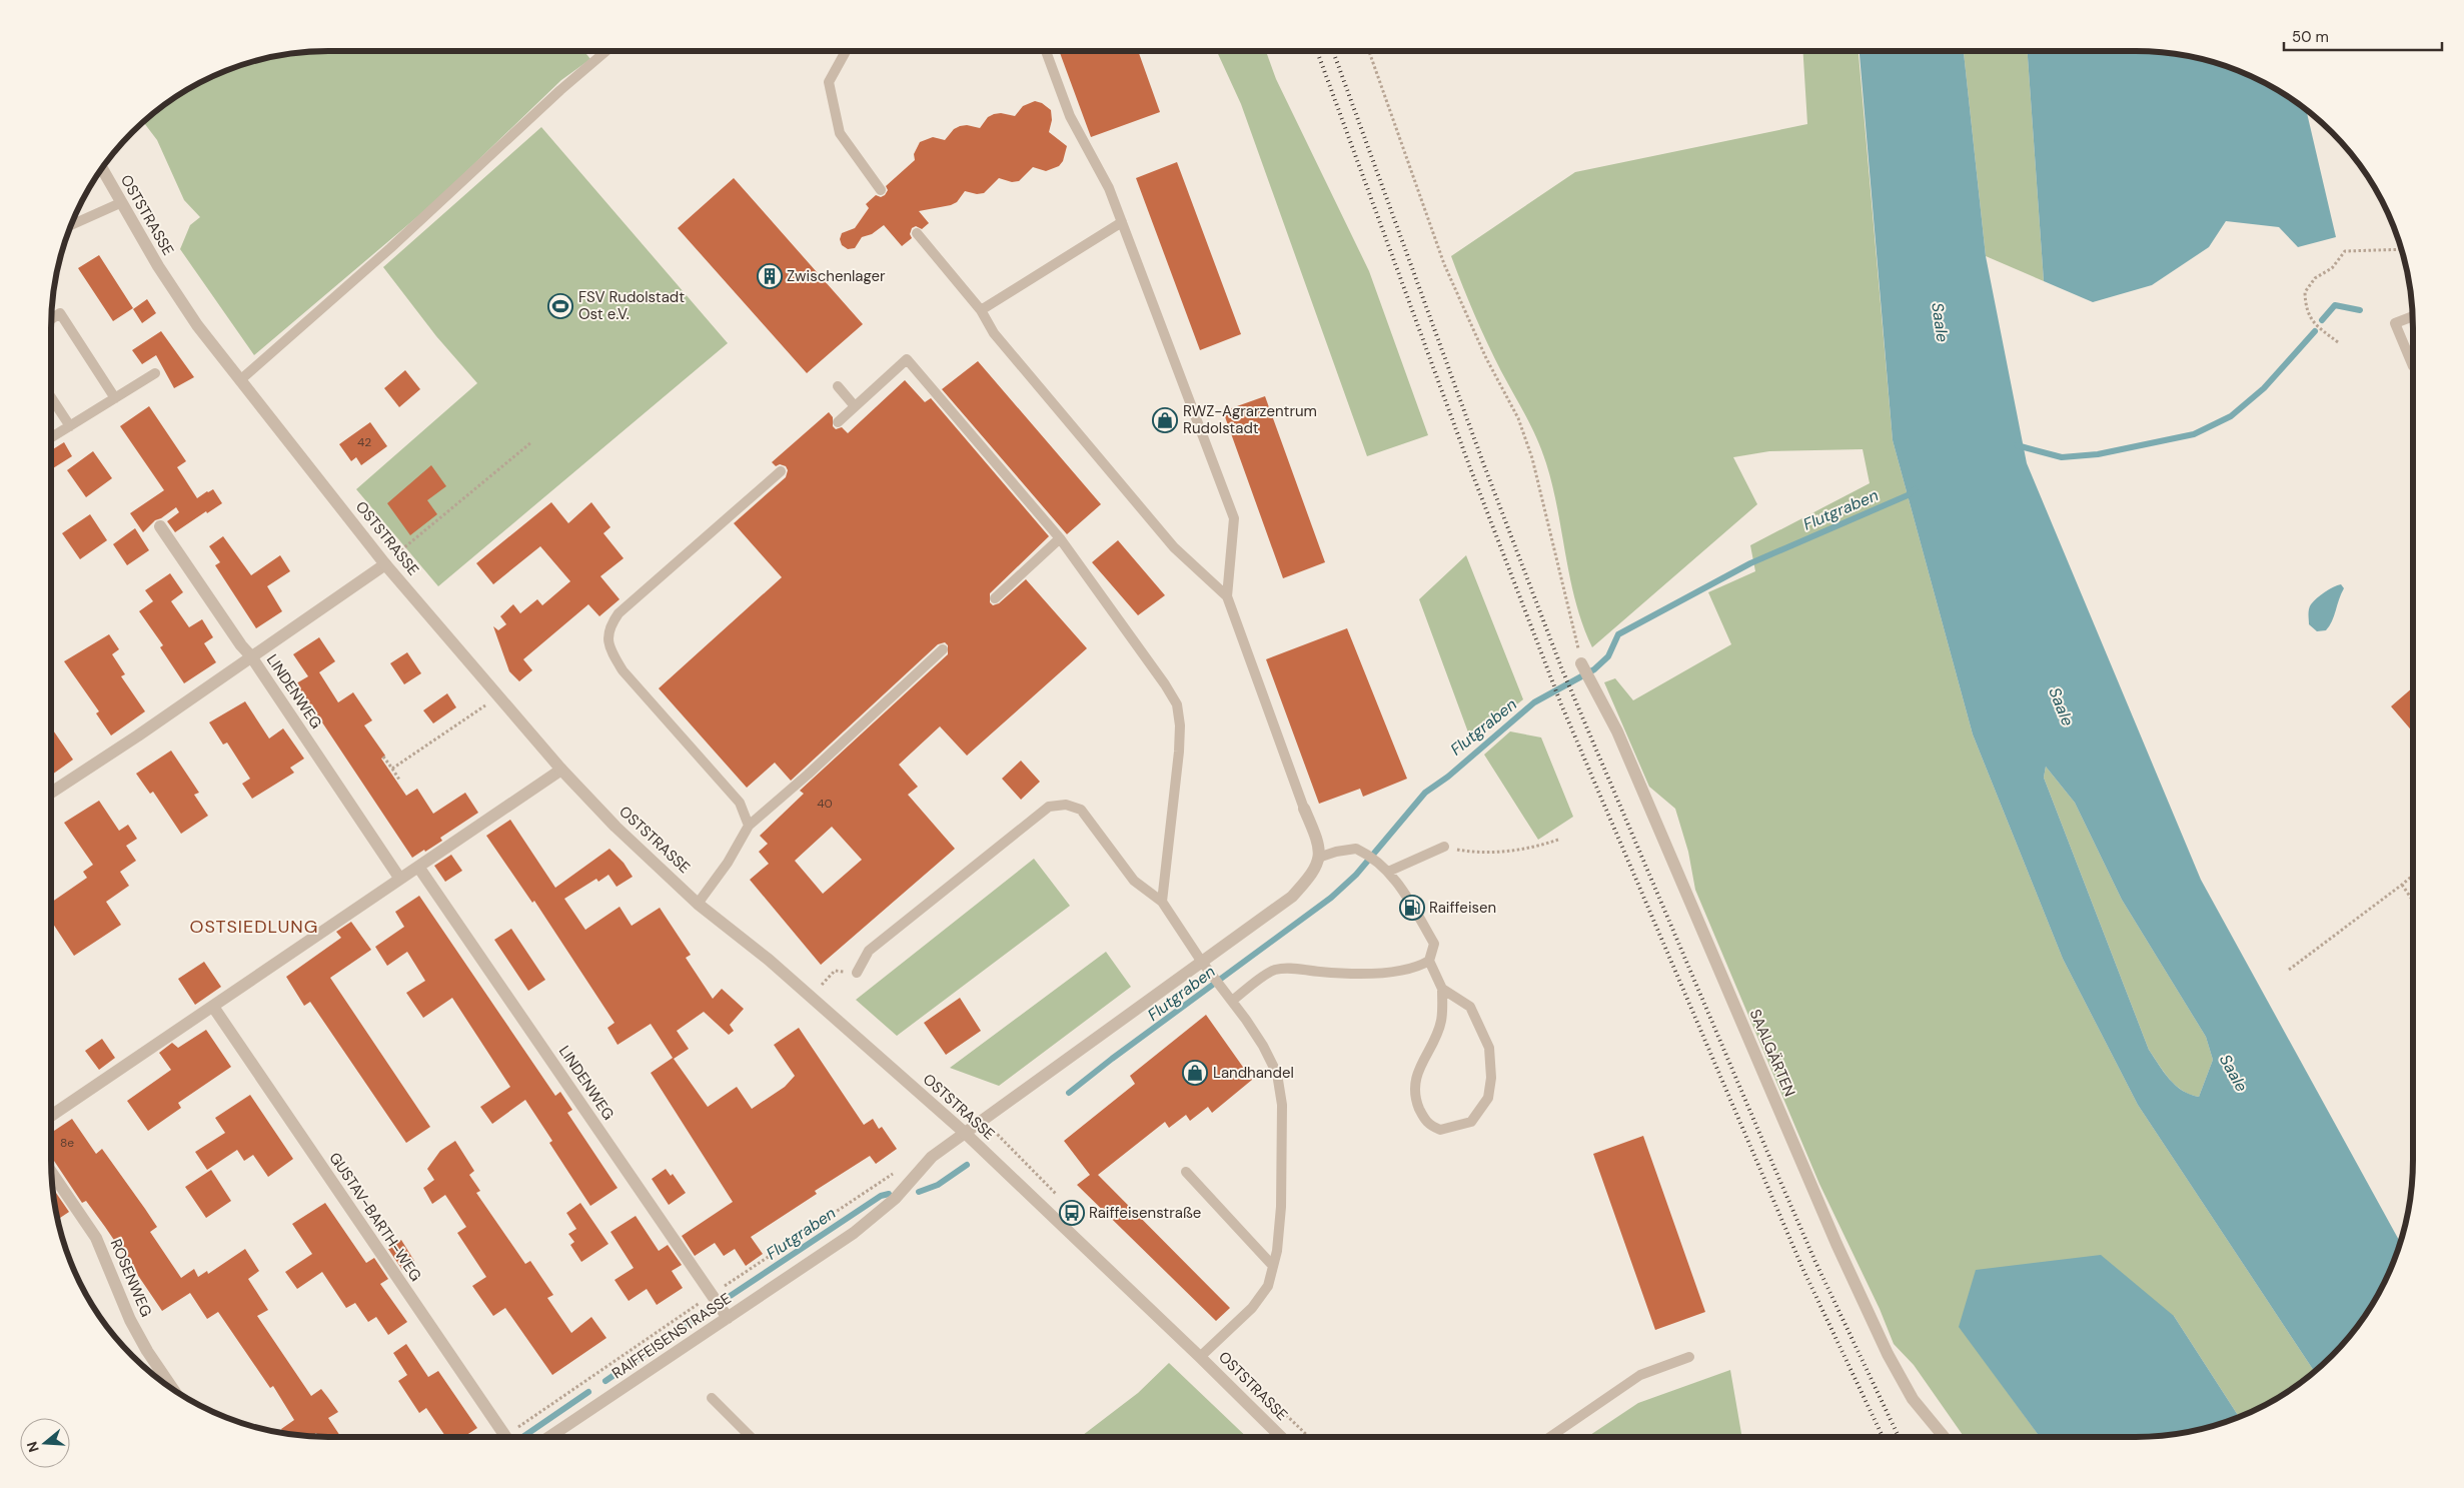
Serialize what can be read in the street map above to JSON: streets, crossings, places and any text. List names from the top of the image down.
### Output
{
  "streets": {
    "street": [
      "OSTSTRASSE",
      "LINDENWEG",
      "SAALGÄRTEN",
      "GUSTAV-BARTH-WEG",
      "ROSENWEG",
      "RAIFFEISENSTRASSE"
    ]
  },
  "crossings": [
    ["OSTSTRASSE", "RAIFFEISENSTRASSE"],
    ["LINDENWEG", "RAIFFEISENSTRASSE"]
  ],
  "districts": ["OSTSIEDLUNG"],
  "water": ["Saale", "Flutgraben"],
  "places": {
    "building": ["Zwischenlager"],
    "sports": ["FSV Rudolstadt Ost e.V."],
    "shop": ["RWZ-Agrarzentrum Rudolstadt", "Landhandel"],
    "fuel station": ["Raiffeisen"],
    "bus stop": ["Raiffeisenstraße"]
  },
  "house_numbers": ["42", "40", "8e"],
  "scale_bar": "50 m",
  "north": "left"
}
